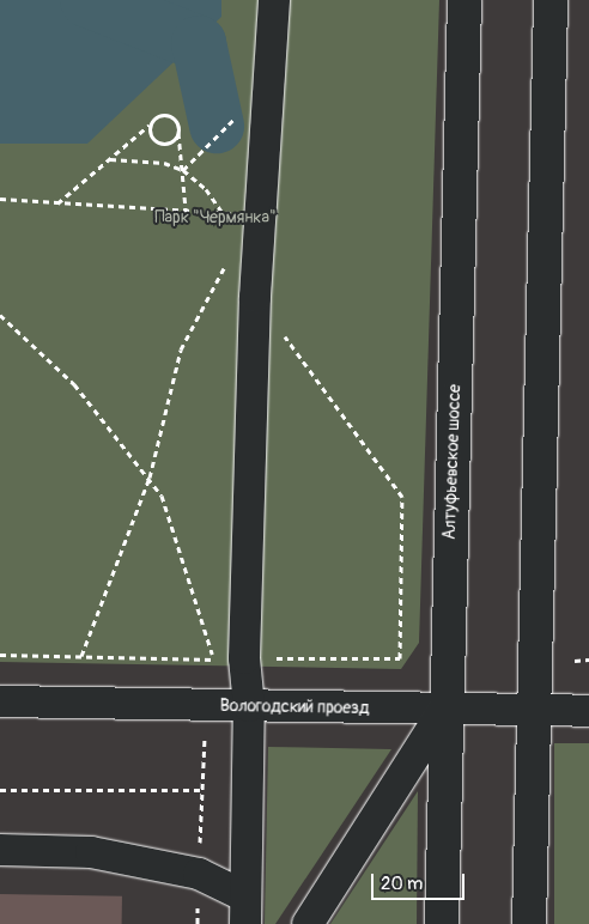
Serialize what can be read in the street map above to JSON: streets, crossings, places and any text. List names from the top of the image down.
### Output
{
  "streets": {
    "main road": ["Алтуфьевское шоссе"],
    "street": ["Вологодский проезд"]
  },
  "crossings": [
    ["Алтуфьевское шоссе", "Вологодский проезд"]
  ],
  "parks": ["Парк \"Чермянка\""],
  "scale_bar": "20 m"
}
